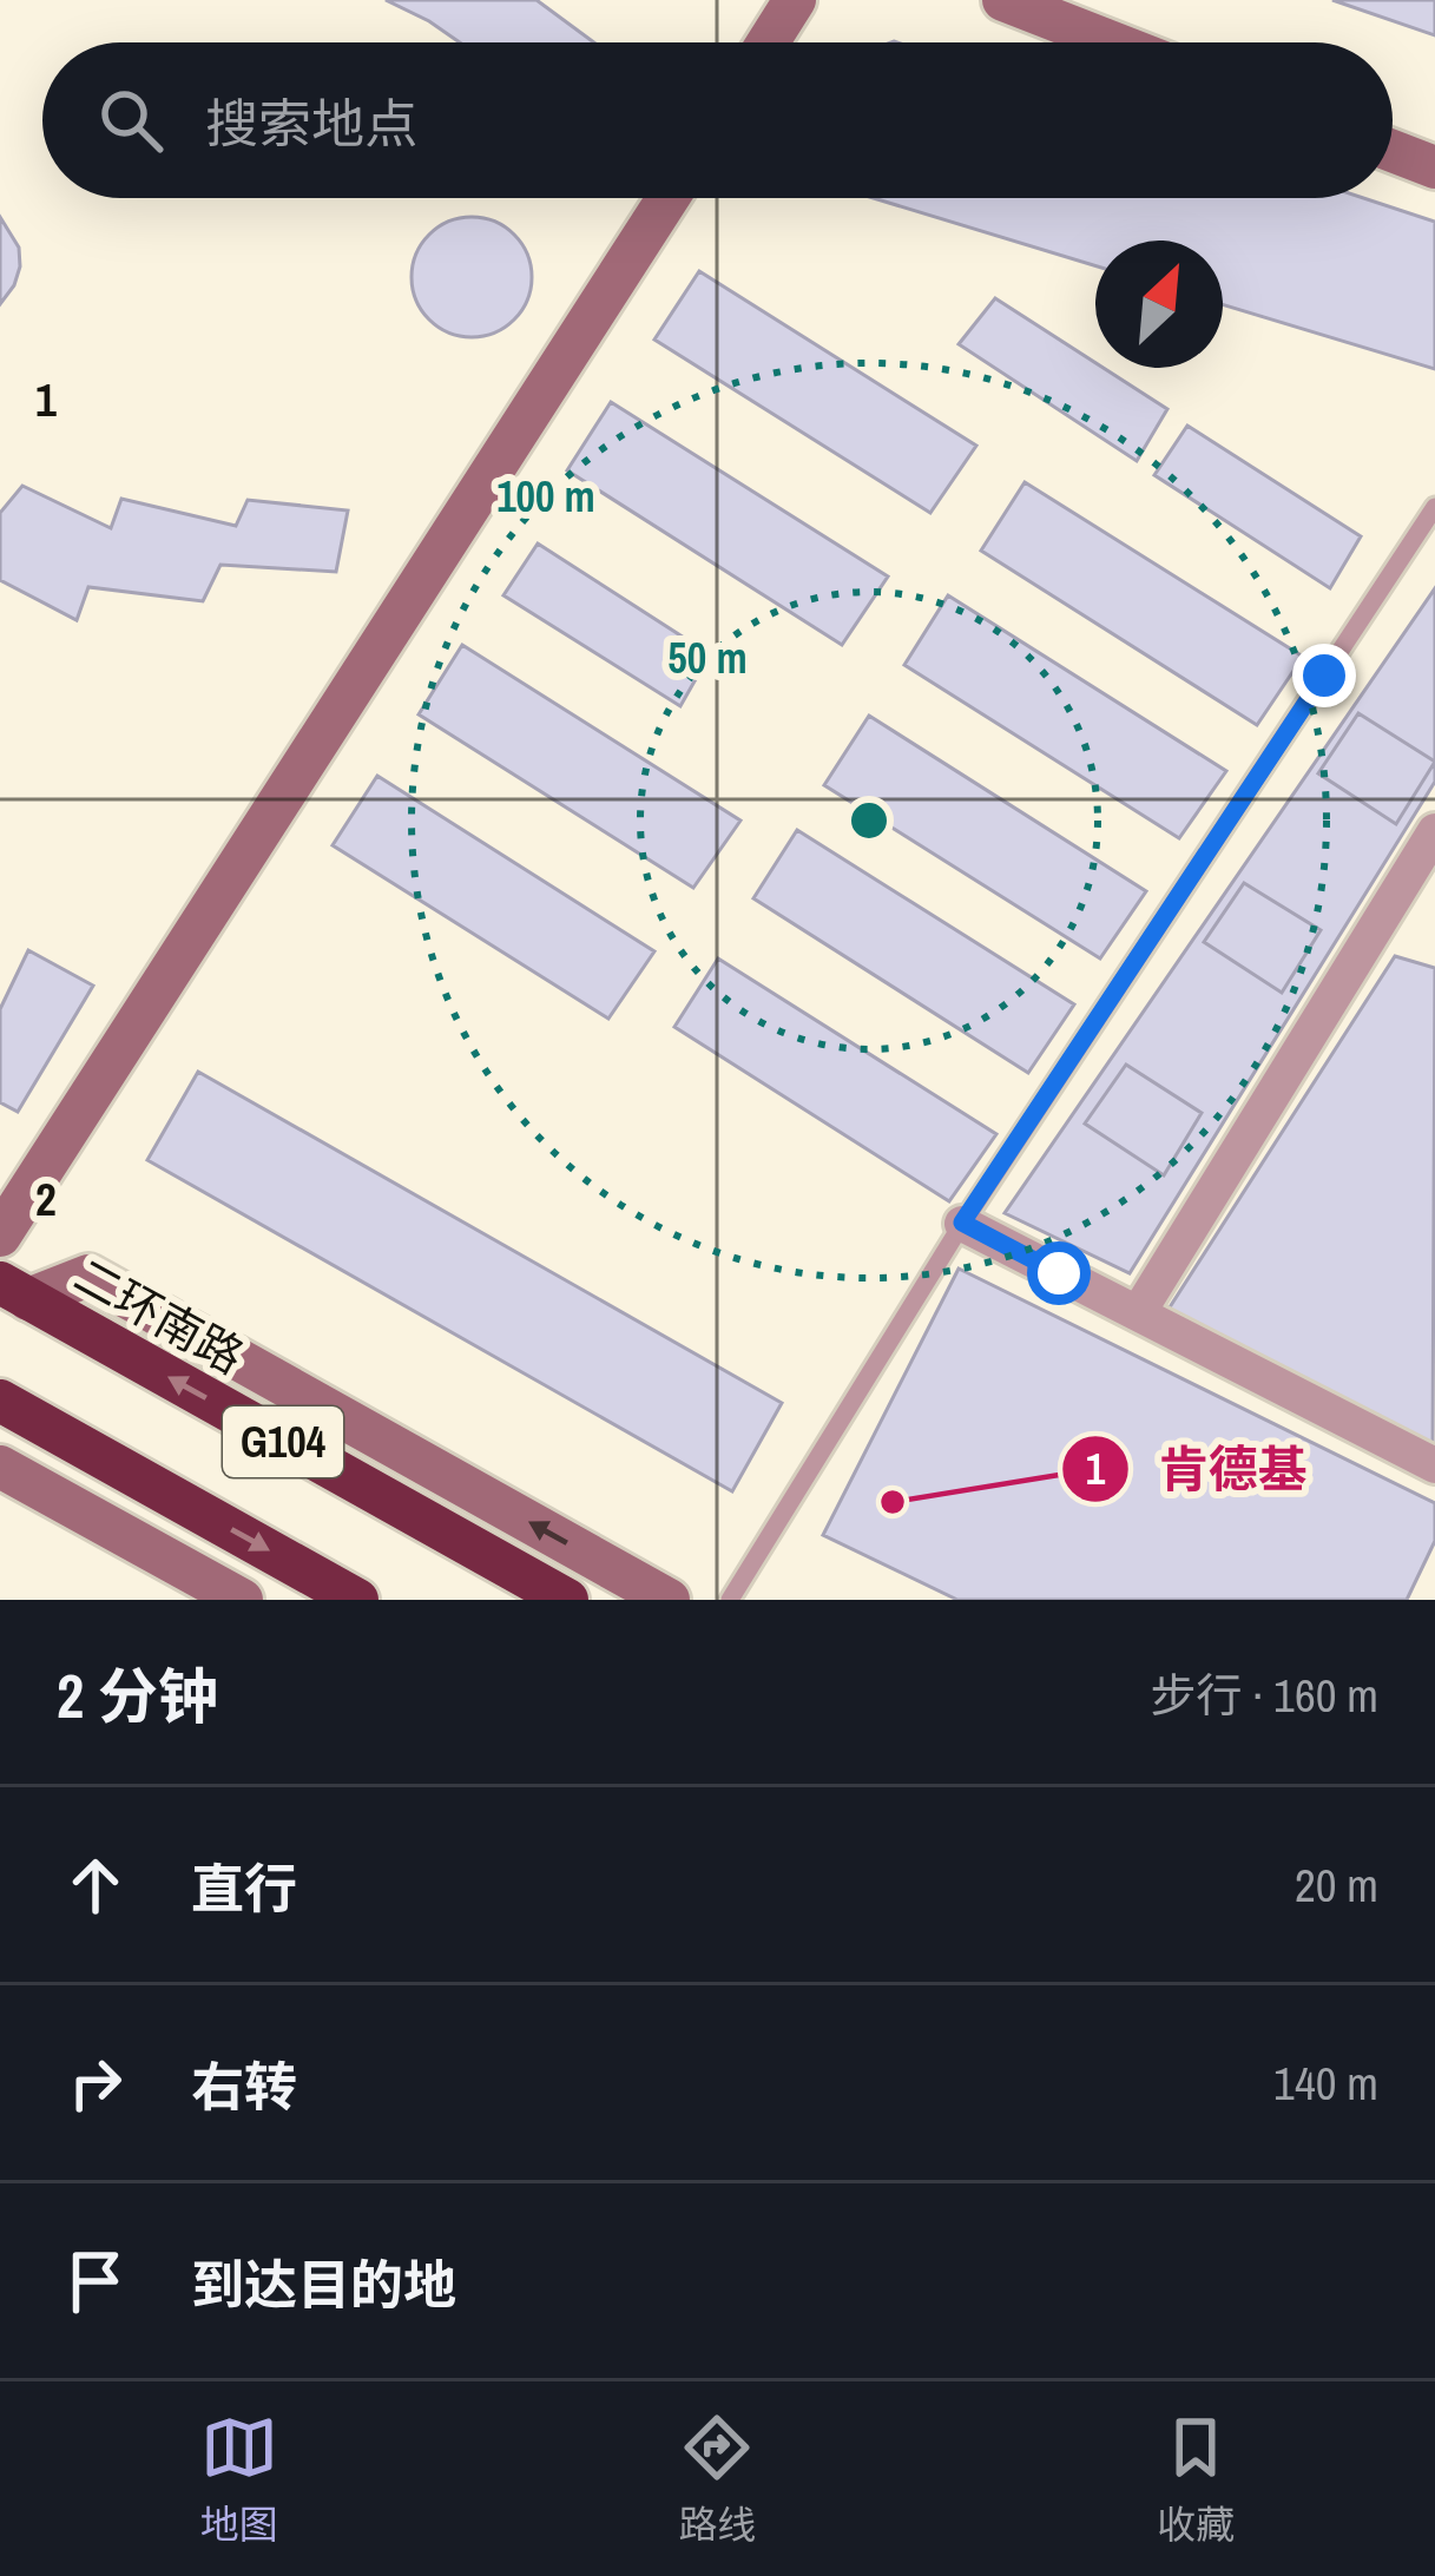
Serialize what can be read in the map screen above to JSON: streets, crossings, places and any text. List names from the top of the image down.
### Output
{
  "streets": {
    "highway": ["二环南路", "G104"]
  },
  "places": ["肯德基"],
  "north": "top right",
  "page": {
    "search": "搜索地点",
    "heading": ["2 分钟", "步行 · 160 m"],
    "list": [
      ["直行", "20 m"],
      ["右转", "140 m"],
      "到达目的地"
    ],
    "nav": ["地图", "路线", "收藏"]
  },
  "grid": {
    "rows": ["1", "2"]
  },
  "rings": ["100 m", "50 m"]
}
